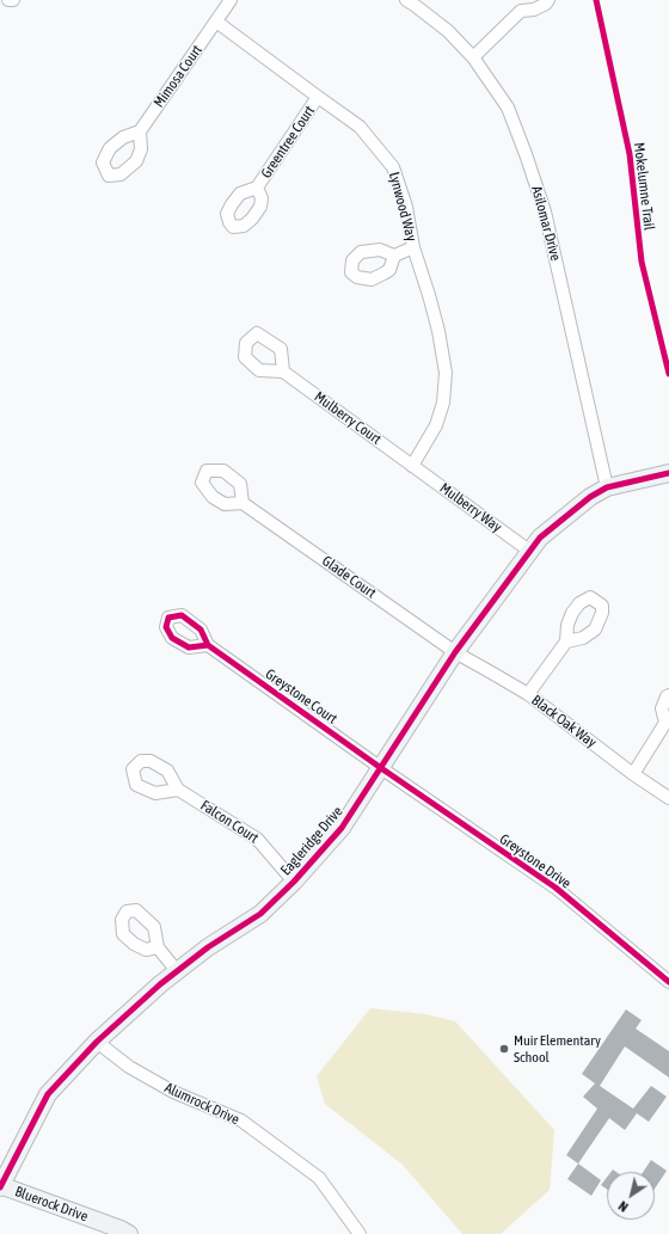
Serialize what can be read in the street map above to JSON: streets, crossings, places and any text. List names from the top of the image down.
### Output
{
  "streets": {
    "street": [
      "Mimosa Court",
      "Greentree Court",
      "Lynwood Way",
      "Asilomar Drive",
      "Mulberry Court",
      "Mulberry Way",
      "Glade Court",
      "Greystone Court",
      "Black Oak Way",
      "Falcon Court",
      "Eagleridge Drive",
      "Greystone Drive",
      "Alumrock Drive",
      "Bluerock Drive"
    ],
    "cycle path": ["Mokelumne Trail"]
  },
  "crossings": [
    ["Mimosa Court", "Lynwood Way"],
    ["Greentree Court", "Lynwood Way"],
    ["Lynwood Way", "Mulberry Court"],
    ["Lynwood Way", "Mulberry Way"],
    ["Asilomar Drive", "Eagleridge Drive"],
    ["Mulberry Court", "Mulberry Way"],
    ["Mulberry Way", "Eagleridge Drive"],
    ["Glade Court", "Black Oak Way"],
    ["Glade Court", "Eagleridge Drive"],
    ["Greystone Court", "Eagleridge Drive"],
    ["Greystone Court", "Greystone Drive"],
    ["Black Oak Way", "Eagleridge Drive"],
    ["Falcon Court", "Eagleridge Drive"],
    ["Eagleridge Drive", "Greystone Drive"],
    ["Eagleridge Drive", "Alumrock Drive"],
    ["Eagleridge Drive", "Bluerock Drive"]
  ],
  "places": ["Muir Elementary School"],
  "north": "bottom left"
}
